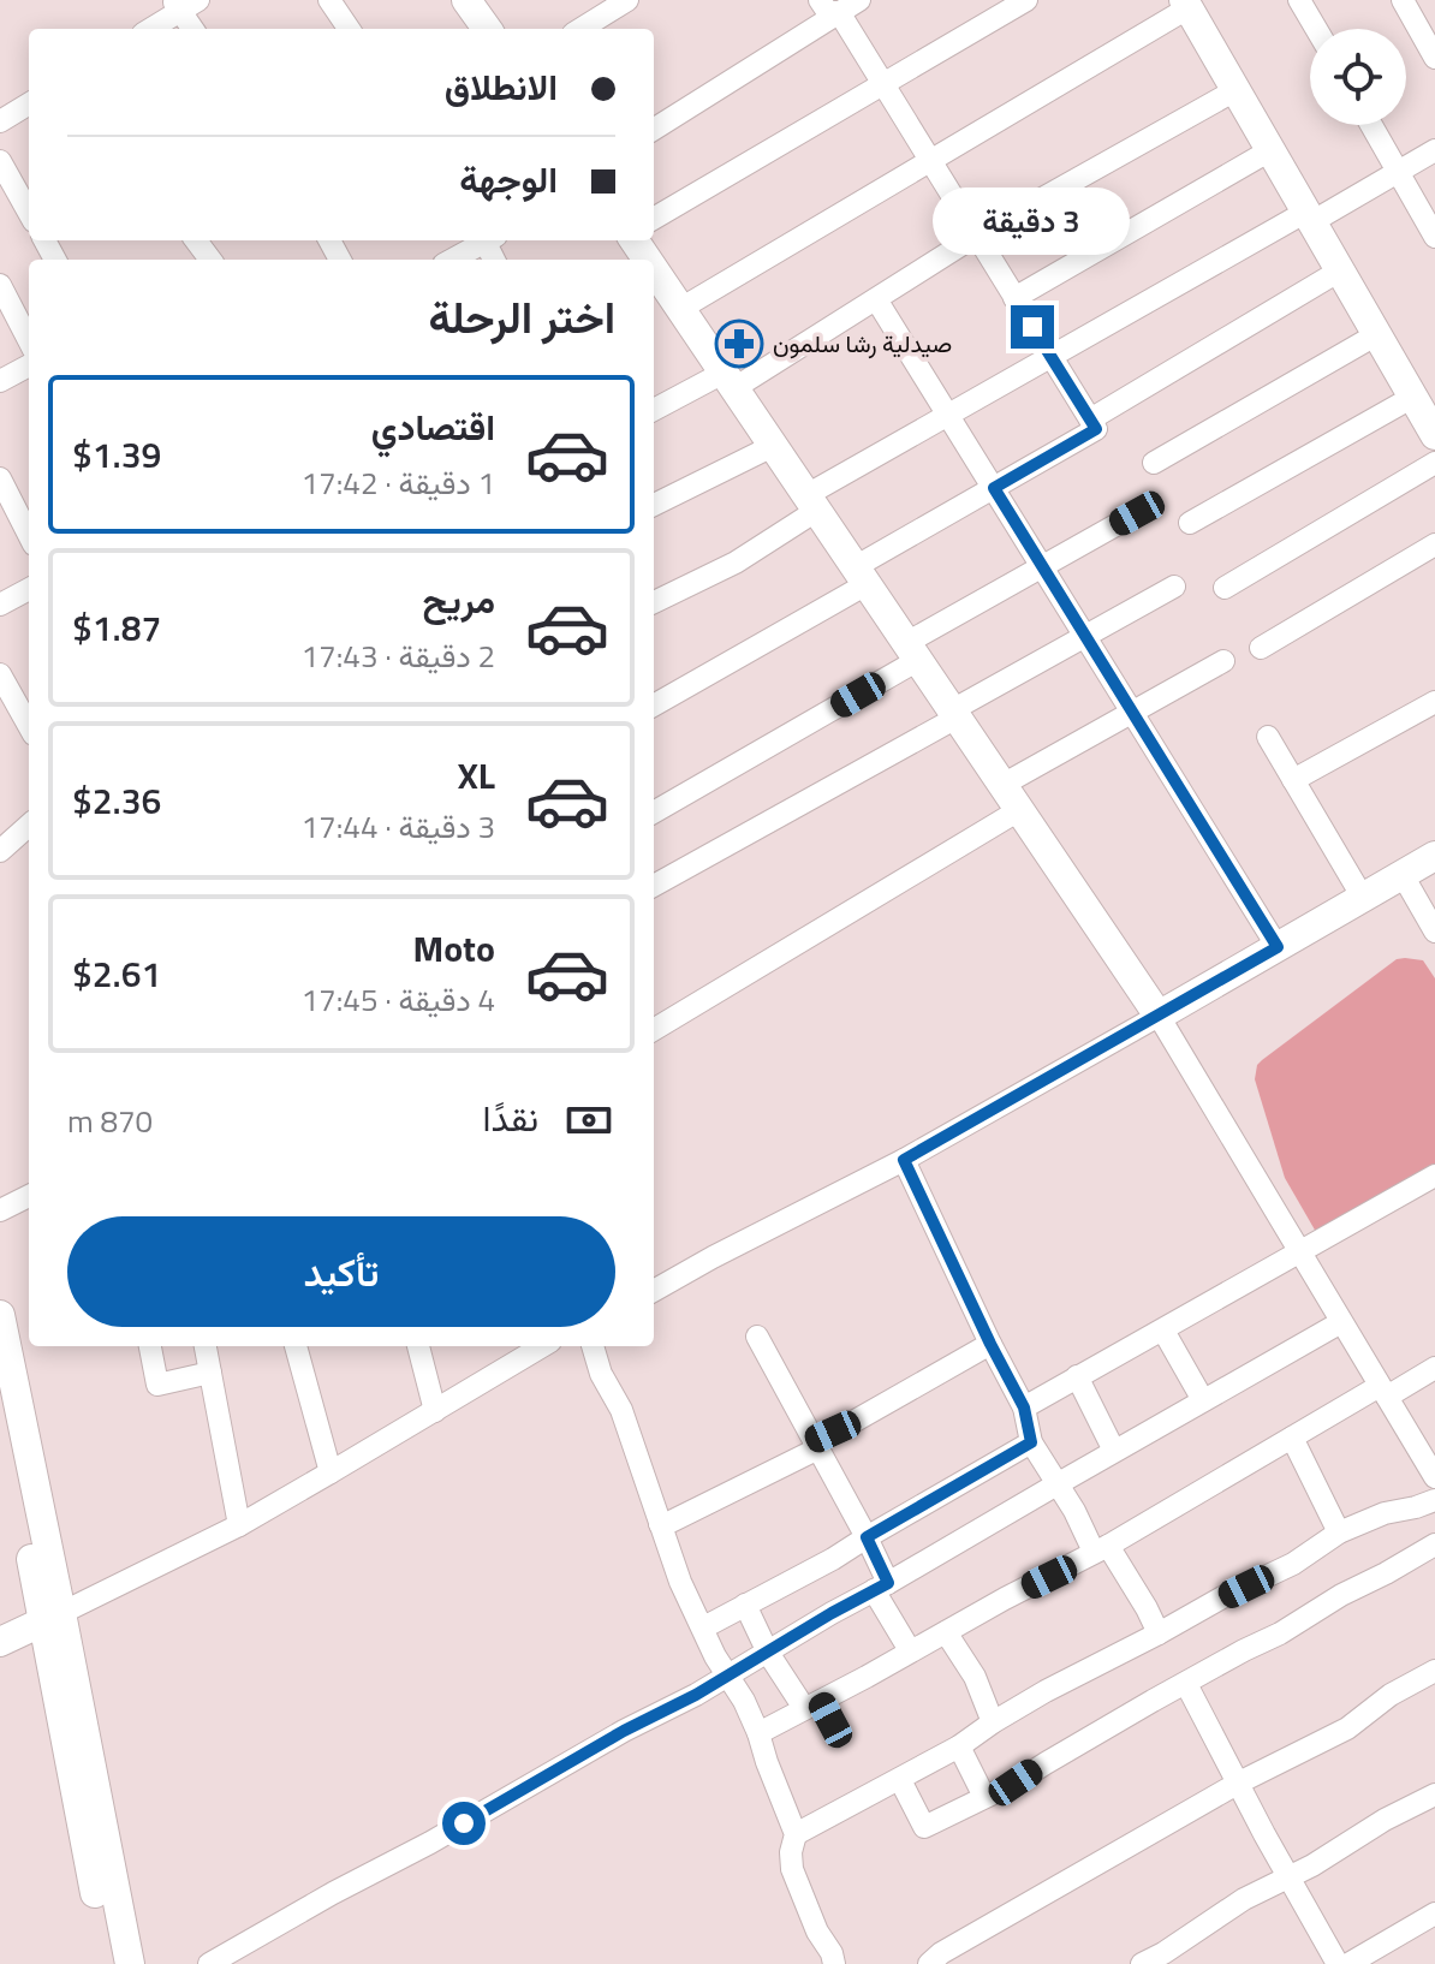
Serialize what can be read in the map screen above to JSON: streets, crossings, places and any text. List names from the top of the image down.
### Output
{
  "places": {
    "pharmacy": ["صيدلية رشا سلمون"]
  },
  "page": {
    "banner": ["الانطلاق", "الوجهة"],
    "bubble": "3 دقيقة",
    "heading": "اختر الرحلة",
    "list": [
      {
        "name": "اقتصادي",
        "note": "1 دقيقة · 17:42",
        "value": "$1.39"
      },
      {
        "name": "مريح",
        "note": "2 دقيقة · 17:43",
        "value": "$1.87"
      },
      {
        "name": "XL",
        "note": "3 دقيقة · 17:44",
        "value": "$2.36"
      },
      {
        "name": "Moto",
        "note": "4 دقيقة · 17:45",
        "value": "$2.61"
      }
    ],
    "pay": ["نقدًا", "870 m"],
    "buttons": "تأكيد"
  }
}
